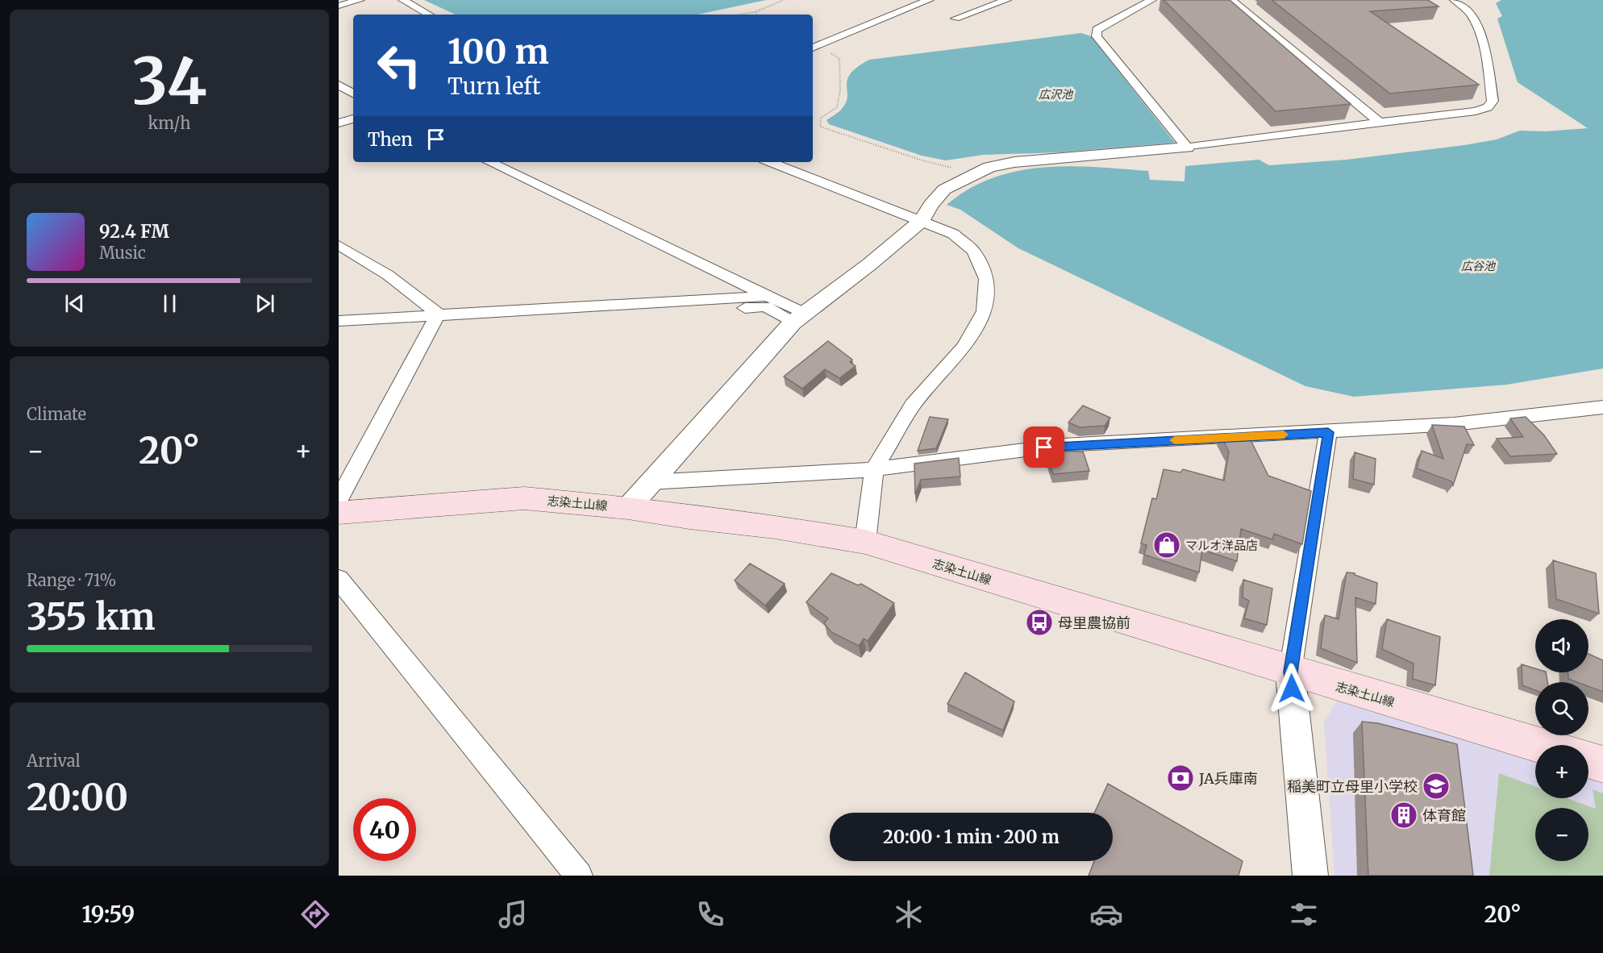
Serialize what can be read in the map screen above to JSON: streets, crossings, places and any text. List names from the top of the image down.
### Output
{
  "streets": {
    "main road": ["志染土山線"]
  },
  "water": ["広沢池", "広谷池"],
  "places": {
    "shop": ["マルオ洋品店"],
    "bus stop": ["母里農協前"],
    "bank": ["JA兵庫南"],
    "school or university": ["稲美町立母里小学校"],
    "building": ["体育館"]
  },
  "page": {
    "tile": [
      ["34", "km/h"],
      "Climate",
      ["Range · 71%", "355 km"],
      ["Arrival", "20:00"]
    ],
    "turn": ["100 m", "Turn left"],
    "then": "Then",
    "song": ["92.4 FM", "Music"],
    "heat": ["−", "20°", "+"],
    "map_buttons": ["+", "−"],
    "limit": "40",
    "trip": "20:00 · 1 min · 200 m",
    "tabs": ["19:59", "20°"]
  }
}
